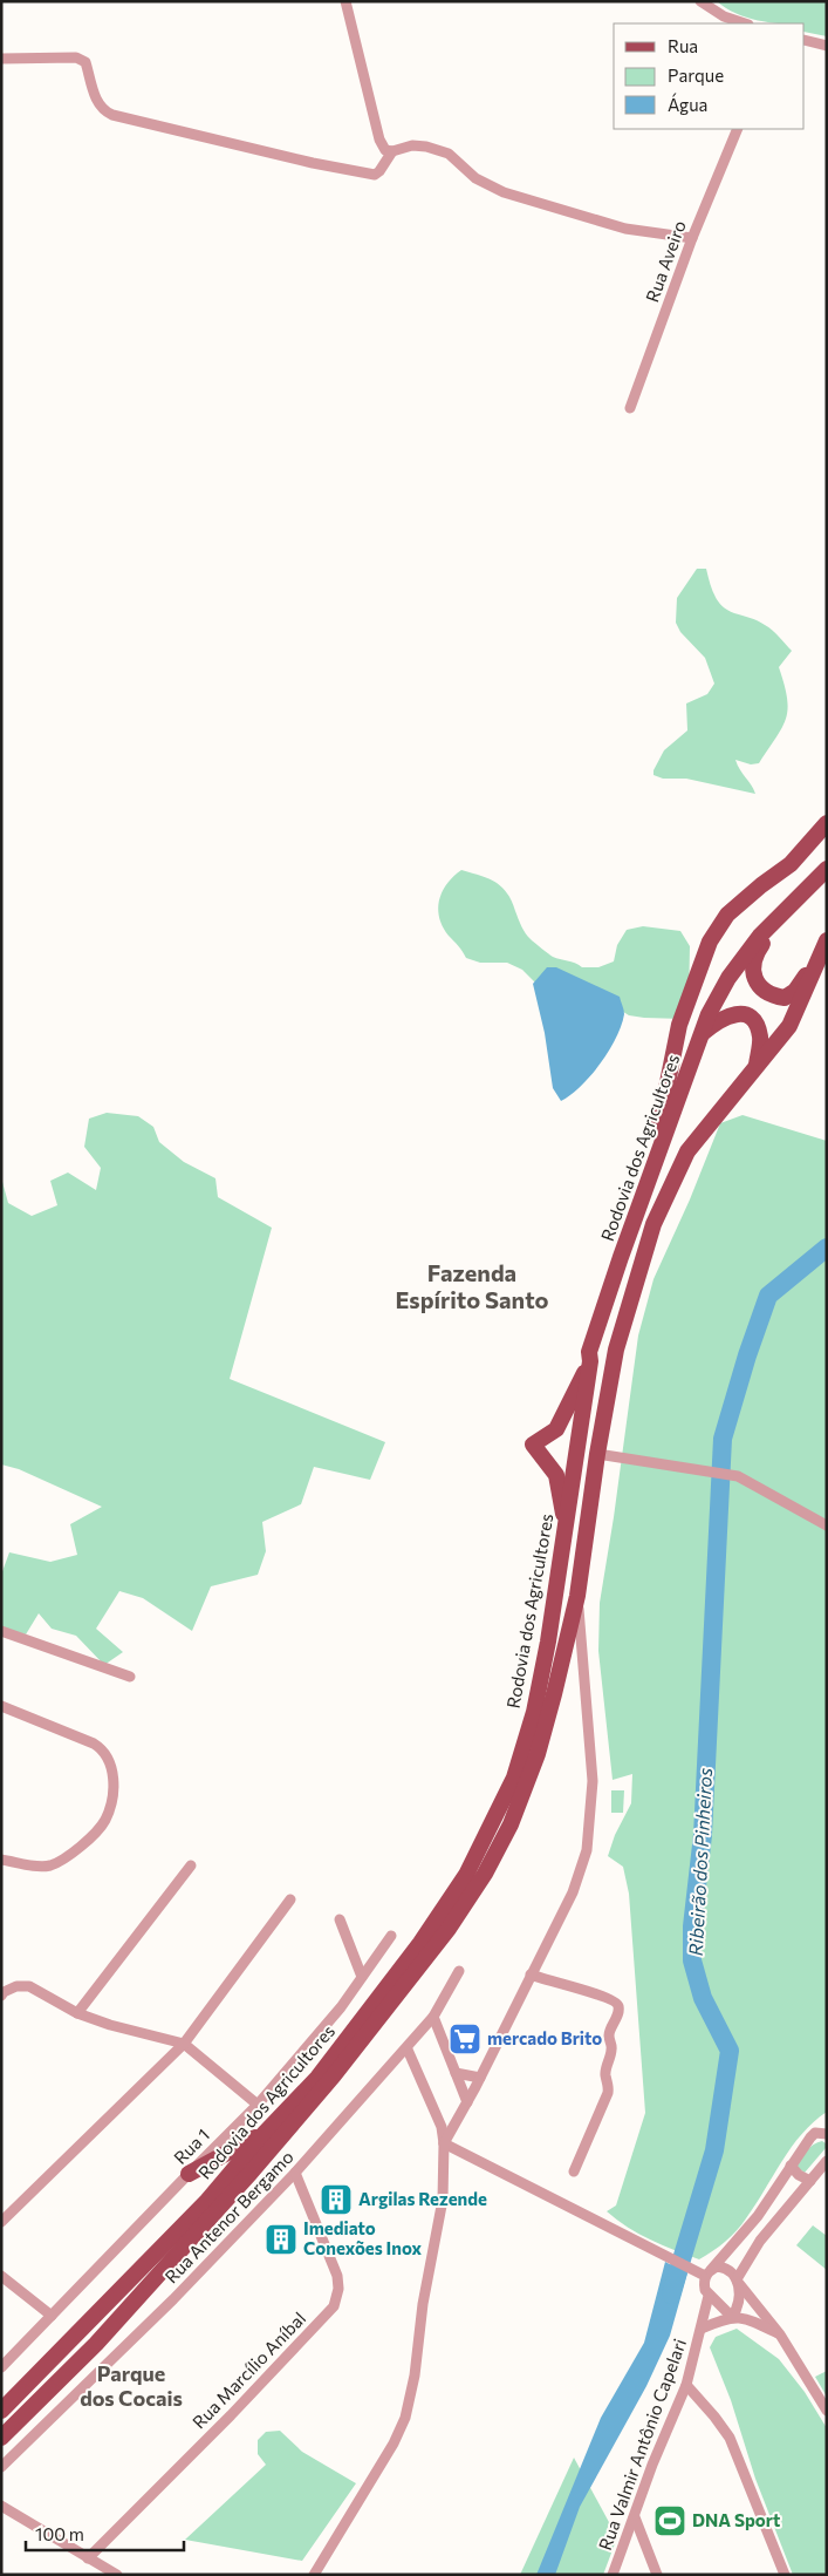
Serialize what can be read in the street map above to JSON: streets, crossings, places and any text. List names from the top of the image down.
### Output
{
  "streets": {
    "main road": ["Rodovia dos Agricultores"],
    "street": [
      "Rua Aveiro",
      "Rua 1",
      "Rua Antenor Bergamo",
      "Rua Marcílio Aníbal",
      "Rua Valmir Antônio Capelari"
    ]
  },
  "crossings": [
    ["Rua Antenor Bergamo", "Rua Marcílio Aníbal"]
  ],
  "districts": ["Fazenda Espírito Santo", "Parque dos Cocais"],
  "water": ["Ribeirão dos Pinheiros"],
  "places": {
    "supermarket": ["mercado Brito"],
    "building": ["Argilas Rezende", "Imediato Conexões Inox"],
    "sports": ["DNA Sport"]
  },
  "legend": ["Rua", "Parque", "Água"],
  "scale_bar": "100 m"
}
